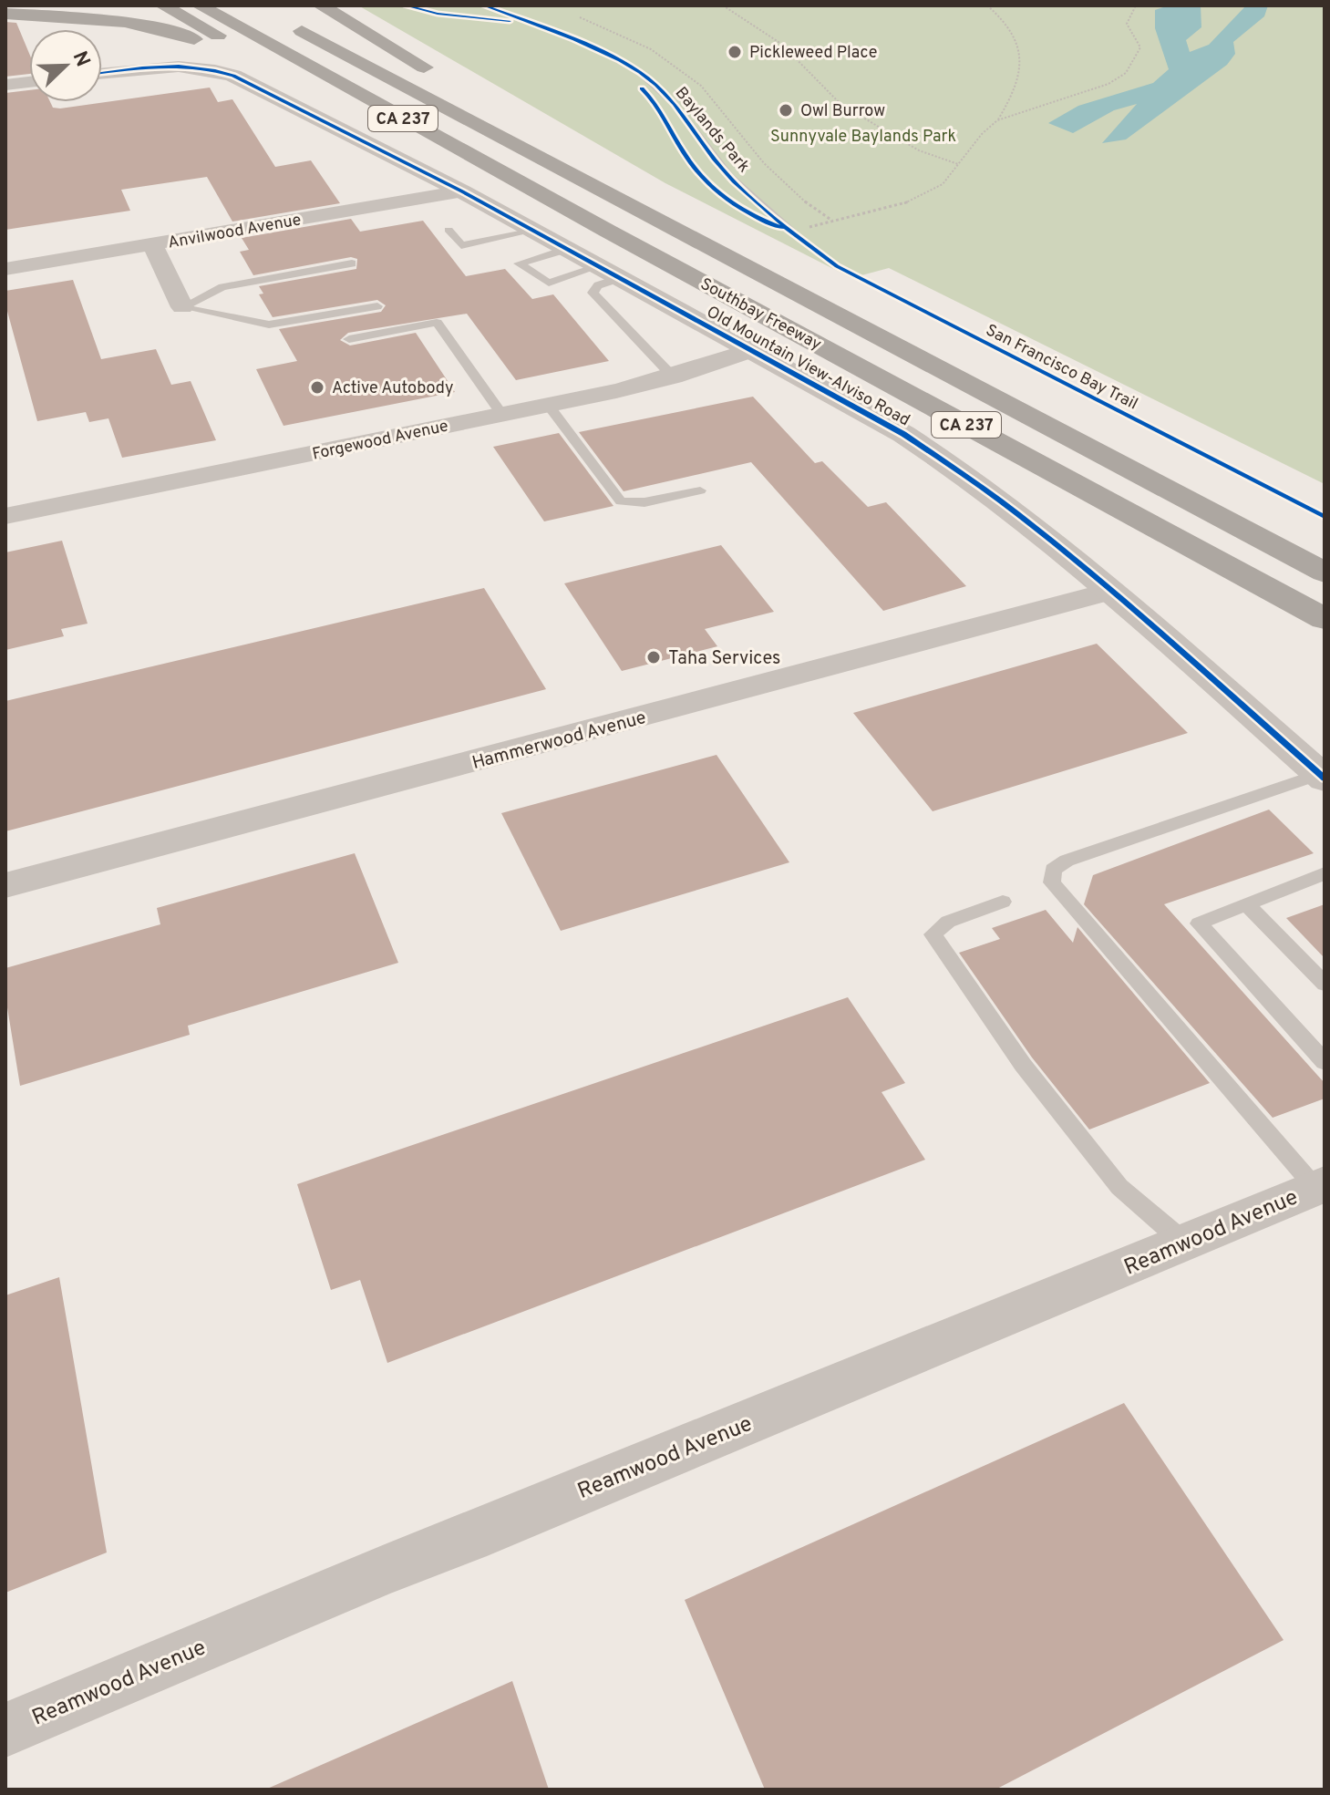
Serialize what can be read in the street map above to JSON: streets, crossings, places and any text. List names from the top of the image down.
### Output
{
  "streets": {
    "highway": ["CA 237", "Southbay Freeway"],
    "street": [
      "Anvilwood Avenue",
      "Old Mountain View-Alviso Road",
      "Forgewood Avenue",
      "Hammerwood Avenue",
      "Reamwood Avenue"
    ],
    "lane": ["Baylands Park"],
    "cycle path": ["San Francisco Bay Trail"]
  },
  "crossings": [
    ["Anvilwood Avenue", "Old Mountain View-Alviso Road"],
    ["Old Mountain View-Alviso Road", "Forgewood Avenue"],
    ["Old Mountain View-Alviso Road", "Hammerwood Avenue"]
  ],
  "parks": ["Sunnyvale Baylands Park"],
  "places": [
    "Pickleweed Place",
    "Owl Burrow",
    "Active Autobody",
    "Taha Services"
  ],
  "north": "top right"
}
